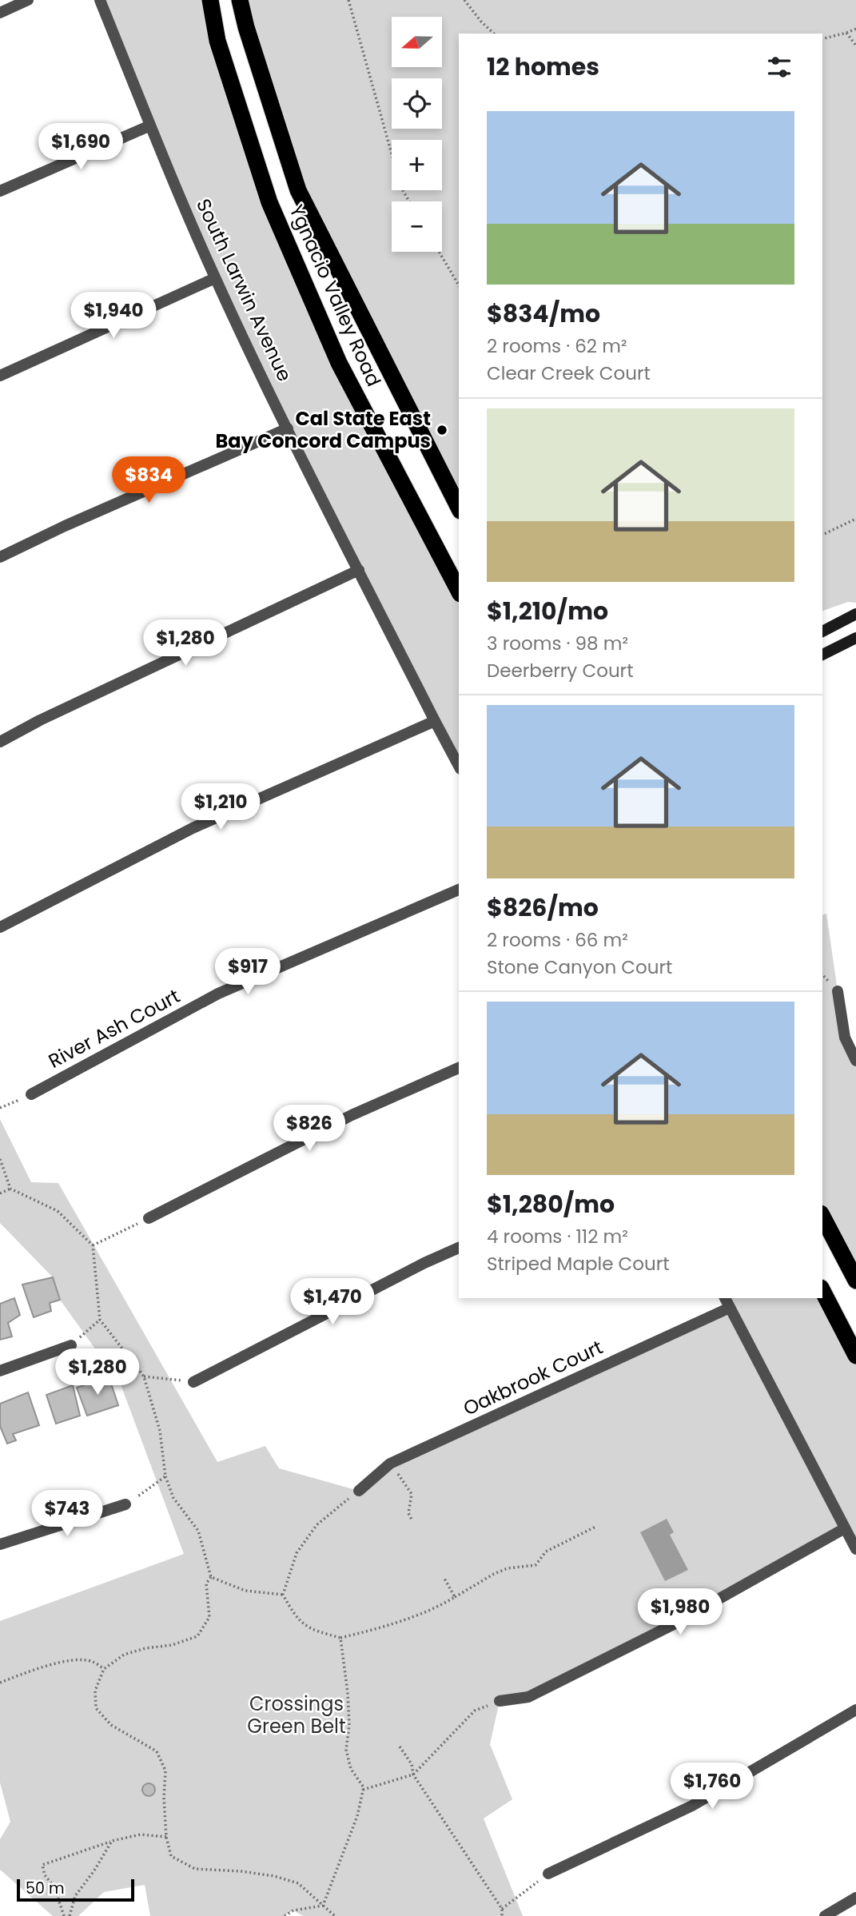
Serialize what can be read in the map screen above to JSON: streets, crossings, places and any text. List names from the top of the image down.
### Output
{
  "streets": {
    "highway": ["Ygnacio Valley Road"],
    "street": ["South Larwin Avenue", "River Ash Court", "Oakbrook Court"]
  },
  "parks": ["Crossings Green Belt"],
  "places": ["Cal State East Bay Concord Campus"],
  "scale_bar": "50 m",
  "north": "left",
  "page": {
    "map_buttons": ["+", "−"],
    "heading": "12 homes",
    "list": [
      {
        "name": "$834/mo",
        "note": "2 rooms · 62 m² · Clear Creek Court"
      },
      {
        "name": "$1,210/mo",
        "note": "3 rooms · 98 m² · Deerberry Court"
      },
      {
        "name": "$826/mo",
        "note": "2 rooms · 66 m² · Stone Canyon Court"
      },
      {
        "name": "$1,280/mo",
        "note": "4 rooms · 112 m² · Striped Maple Court"
      }
    ],
    "price": [
      "$1,690",
      "$1,940",
      "$834",
      "$1,280",
      "$1,210",
      "$917",
      "$826",
      "$1,470",
      "$1,280",
      "$743",
      "$1,980",
      "$1,760"
    ],
    "scale": "50 m"
  }
}
